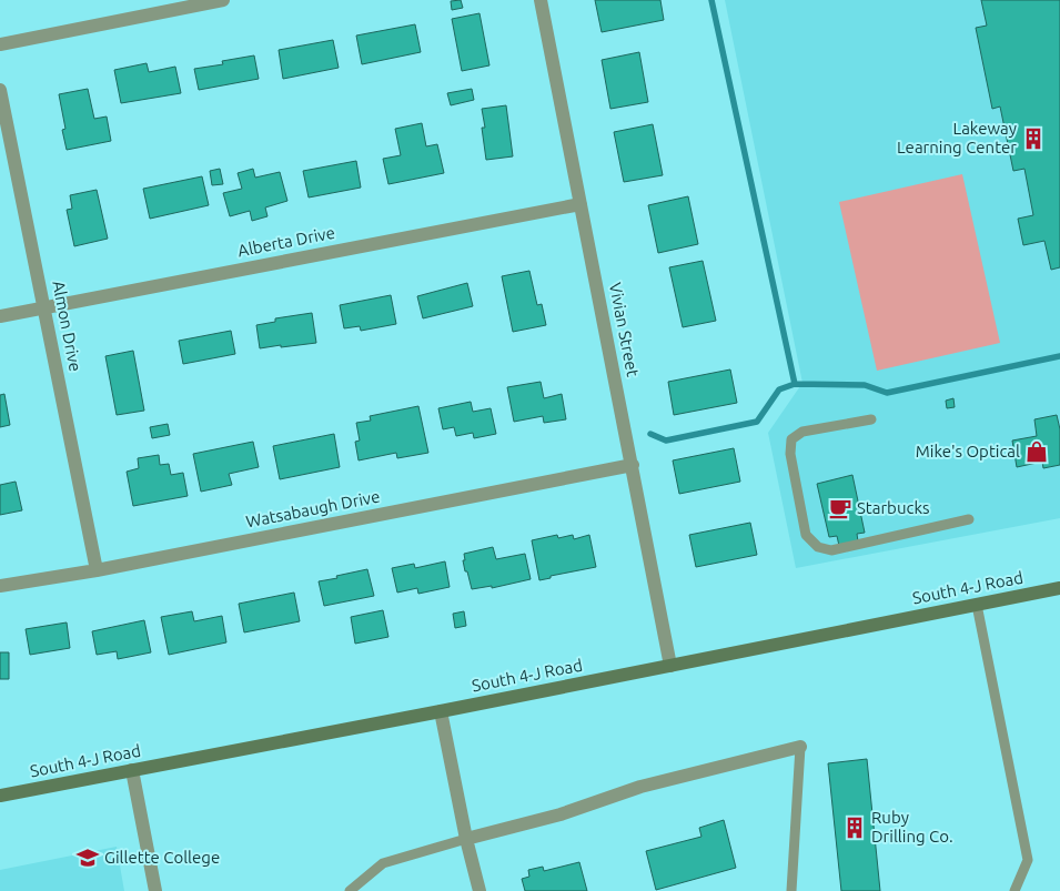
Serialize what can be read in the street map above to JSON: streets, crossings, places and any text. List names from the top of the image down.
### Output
{
  "streets": {
    "main road": ["South 4-J Road"],
    "street": [
      "Alberta Drive",
      "Almon Drive",
      "Vivian Street",
      "Watsabaugh Drive"
    ]
  },
  "crossings": [
    ["Alberta Drive", "Almon Drive"],
    ["Alberta Drive", "Vivian Street"],
    ["Almon Drive", "Watsabaugh Drive"],
    ["Vivian Street", "Watsabaugh Drive"],
    ["Vivian Street", "South 4-J Road"]
  ],
  "places": {
    "building": ["Lakeway Learning Center", "Ruby Drilling Co."],
    "shop": ["Mike's Optical"],
    "cafe": ["Starbucks"],
    "school or university": ["Gillette College"]
  }
}
